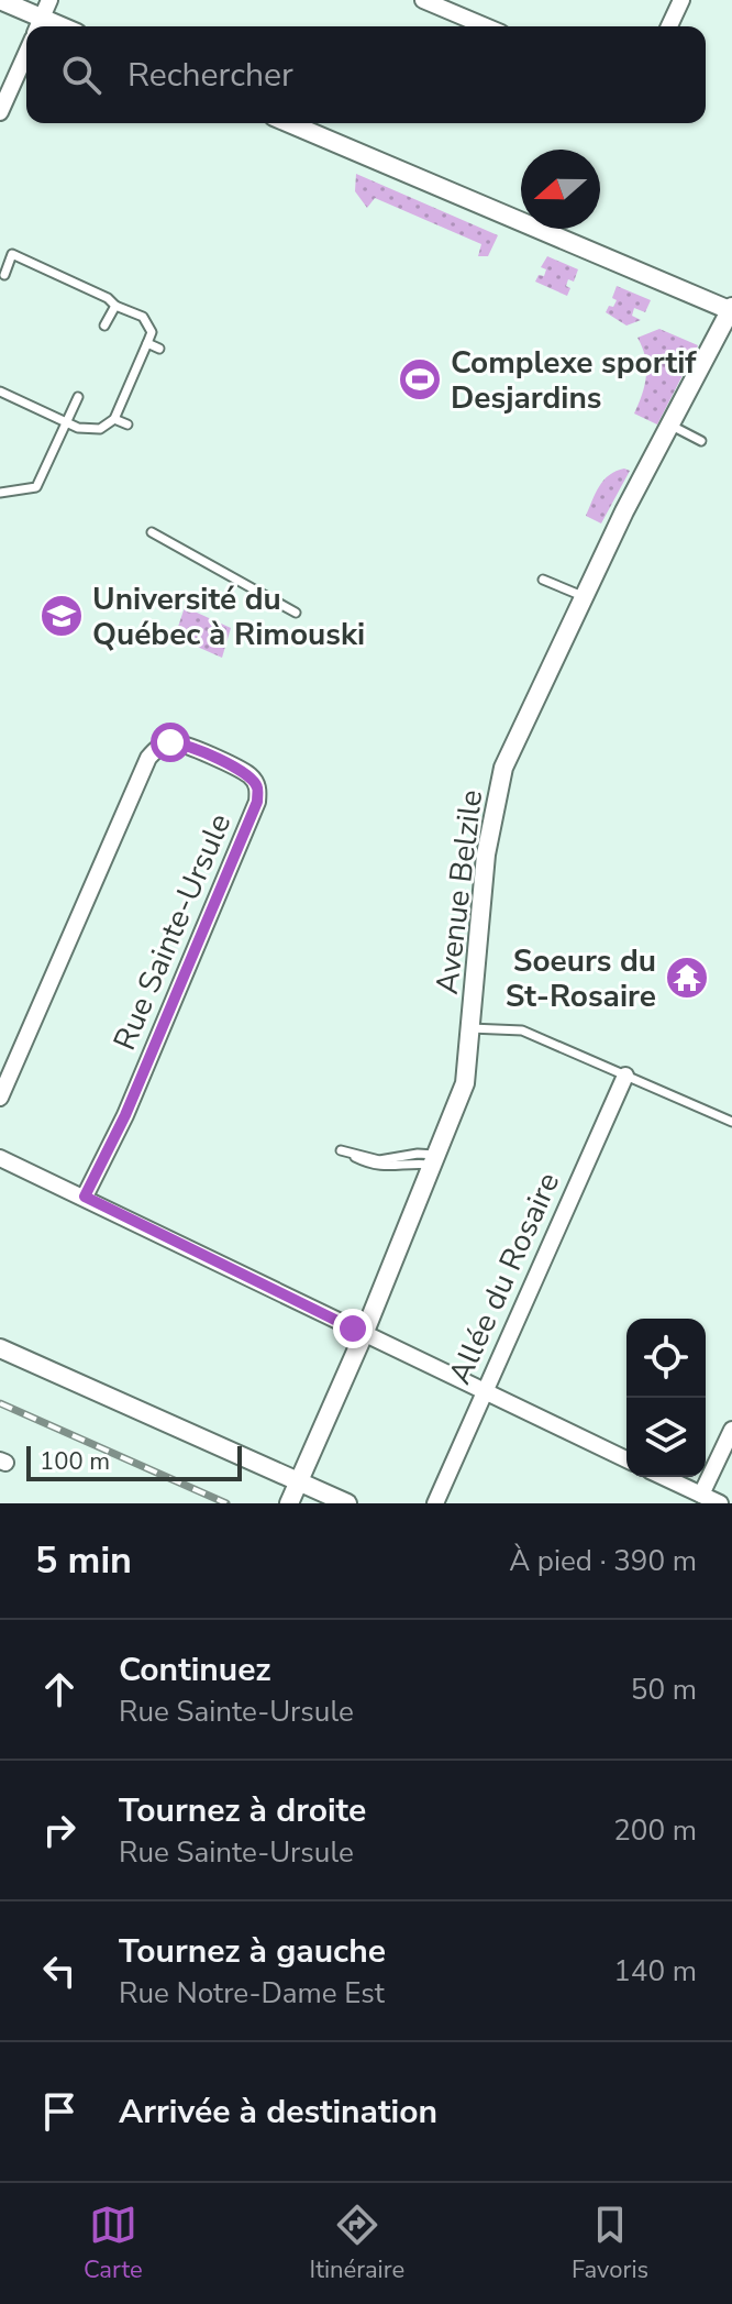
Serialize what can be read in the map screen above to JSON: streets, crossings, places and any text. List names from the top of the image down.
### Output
{
  "streets": {
    "street": ["Avenue Belzile", "Rue Sainte-Ursule", "Allée du Rosaire"]
  },
  "places": {
    "sports": ["Complexe sportif Desjardins"],
    "school or university": ["Université du Québec à Rimouski"],
    "temple": ["Soeurs du St-Rosaire"]
  },
  "scale_bar": "100 m",
  "north": "left",
  "page": {
    "search": "Rechercher",
    "scale": "100 m",
    "heading": ["5 min", "À pied · 390 m"],
    "list": [
      ["Continuez", "Rue Sainte-Ursule", "50 m"],
      ["Tournez à droite", "Rue Sainte-Ursule", "200 m"],
      ["Tournez à gauche", "Rue Notre-Dame Est", "140 m"],
      "Arrivée à destination"
    ],
    "nav": ["Carte", "Itinéraire", "Favoris"]
  }
}
